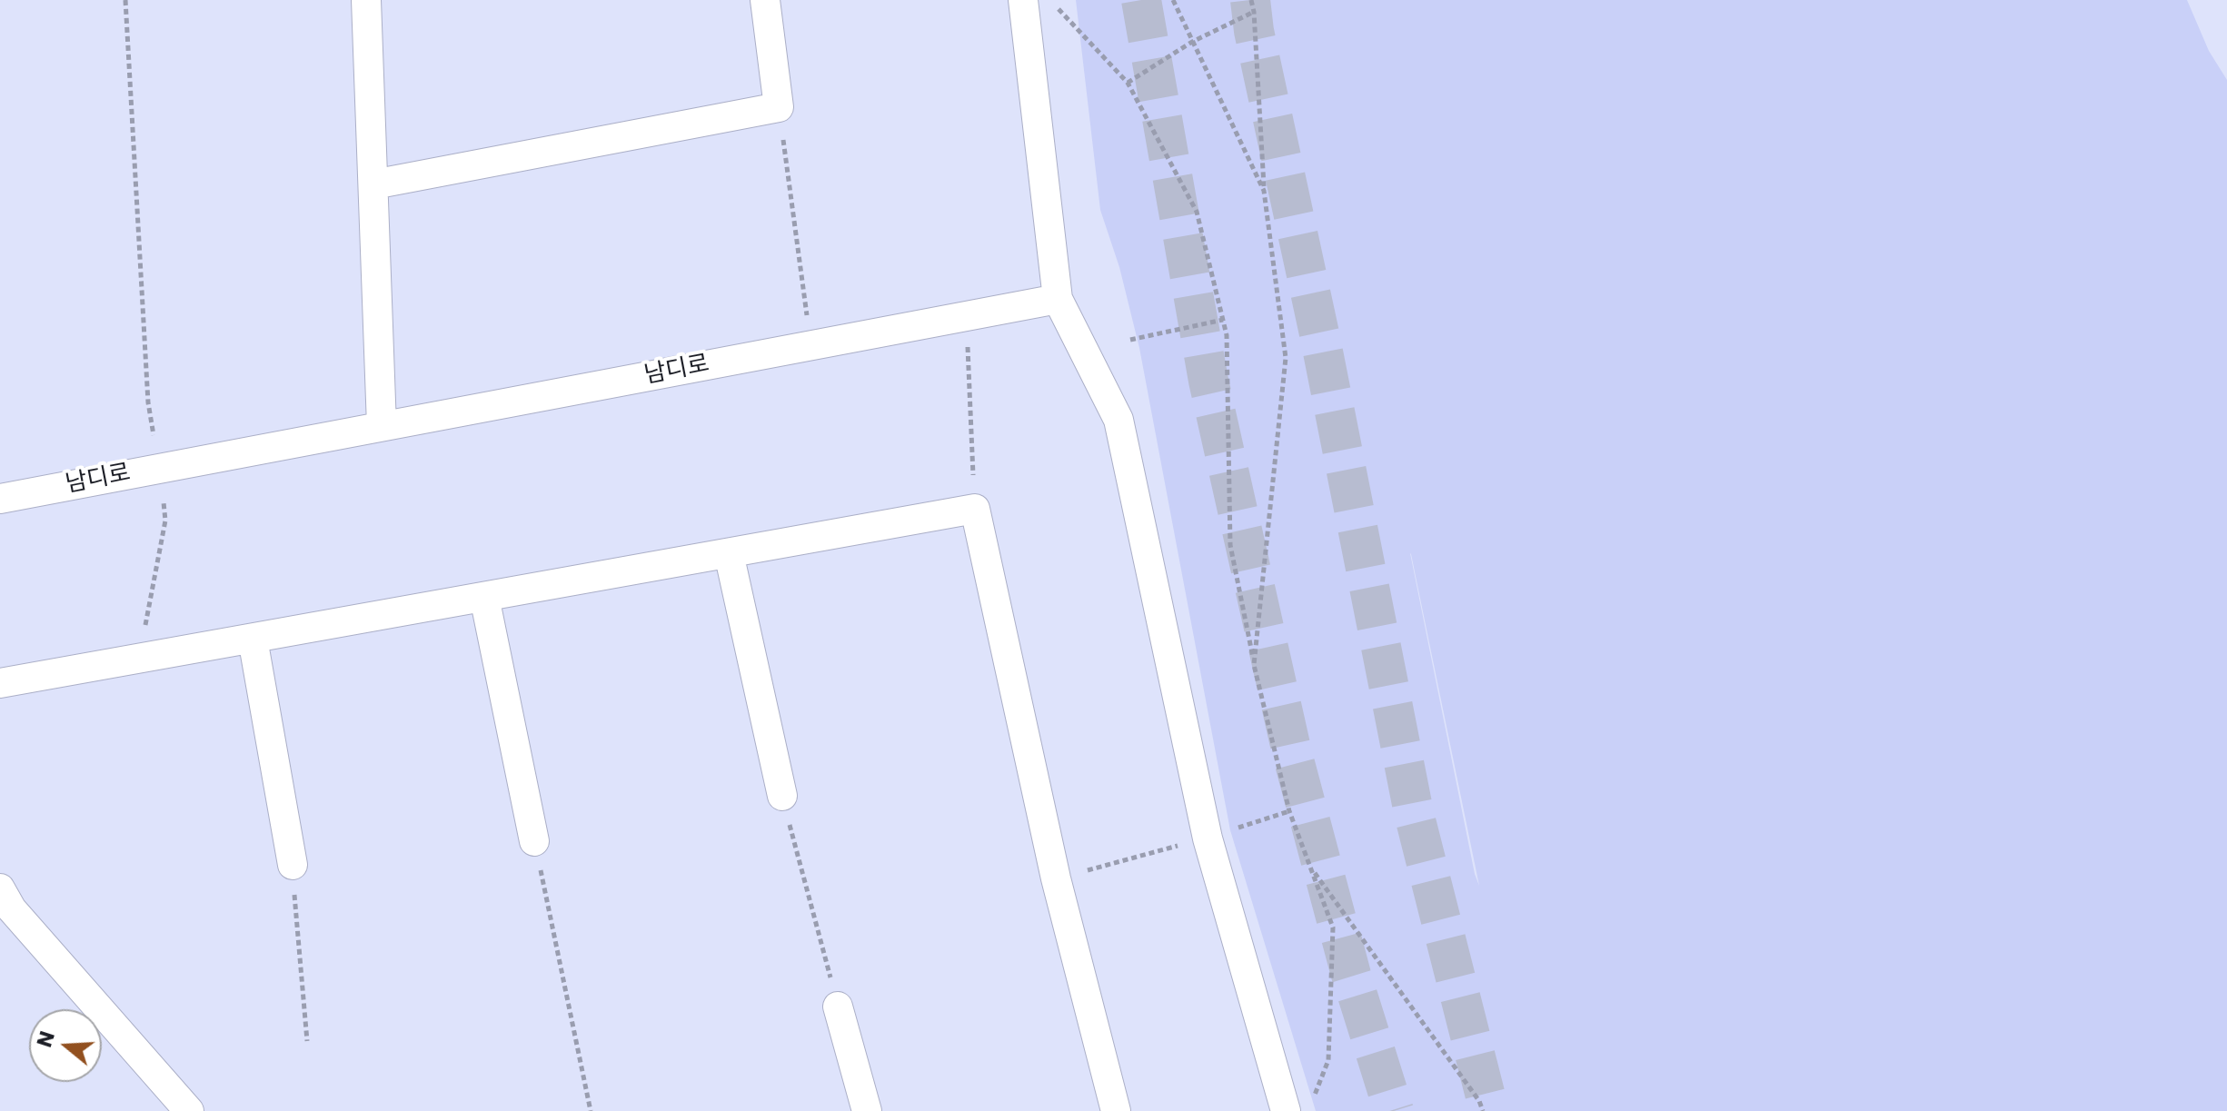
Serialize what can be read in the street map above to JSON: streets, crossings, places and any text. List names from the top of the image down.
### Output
{
  "streets": {
    "street": ["남디로"]
  },
  "north": "left"
}
